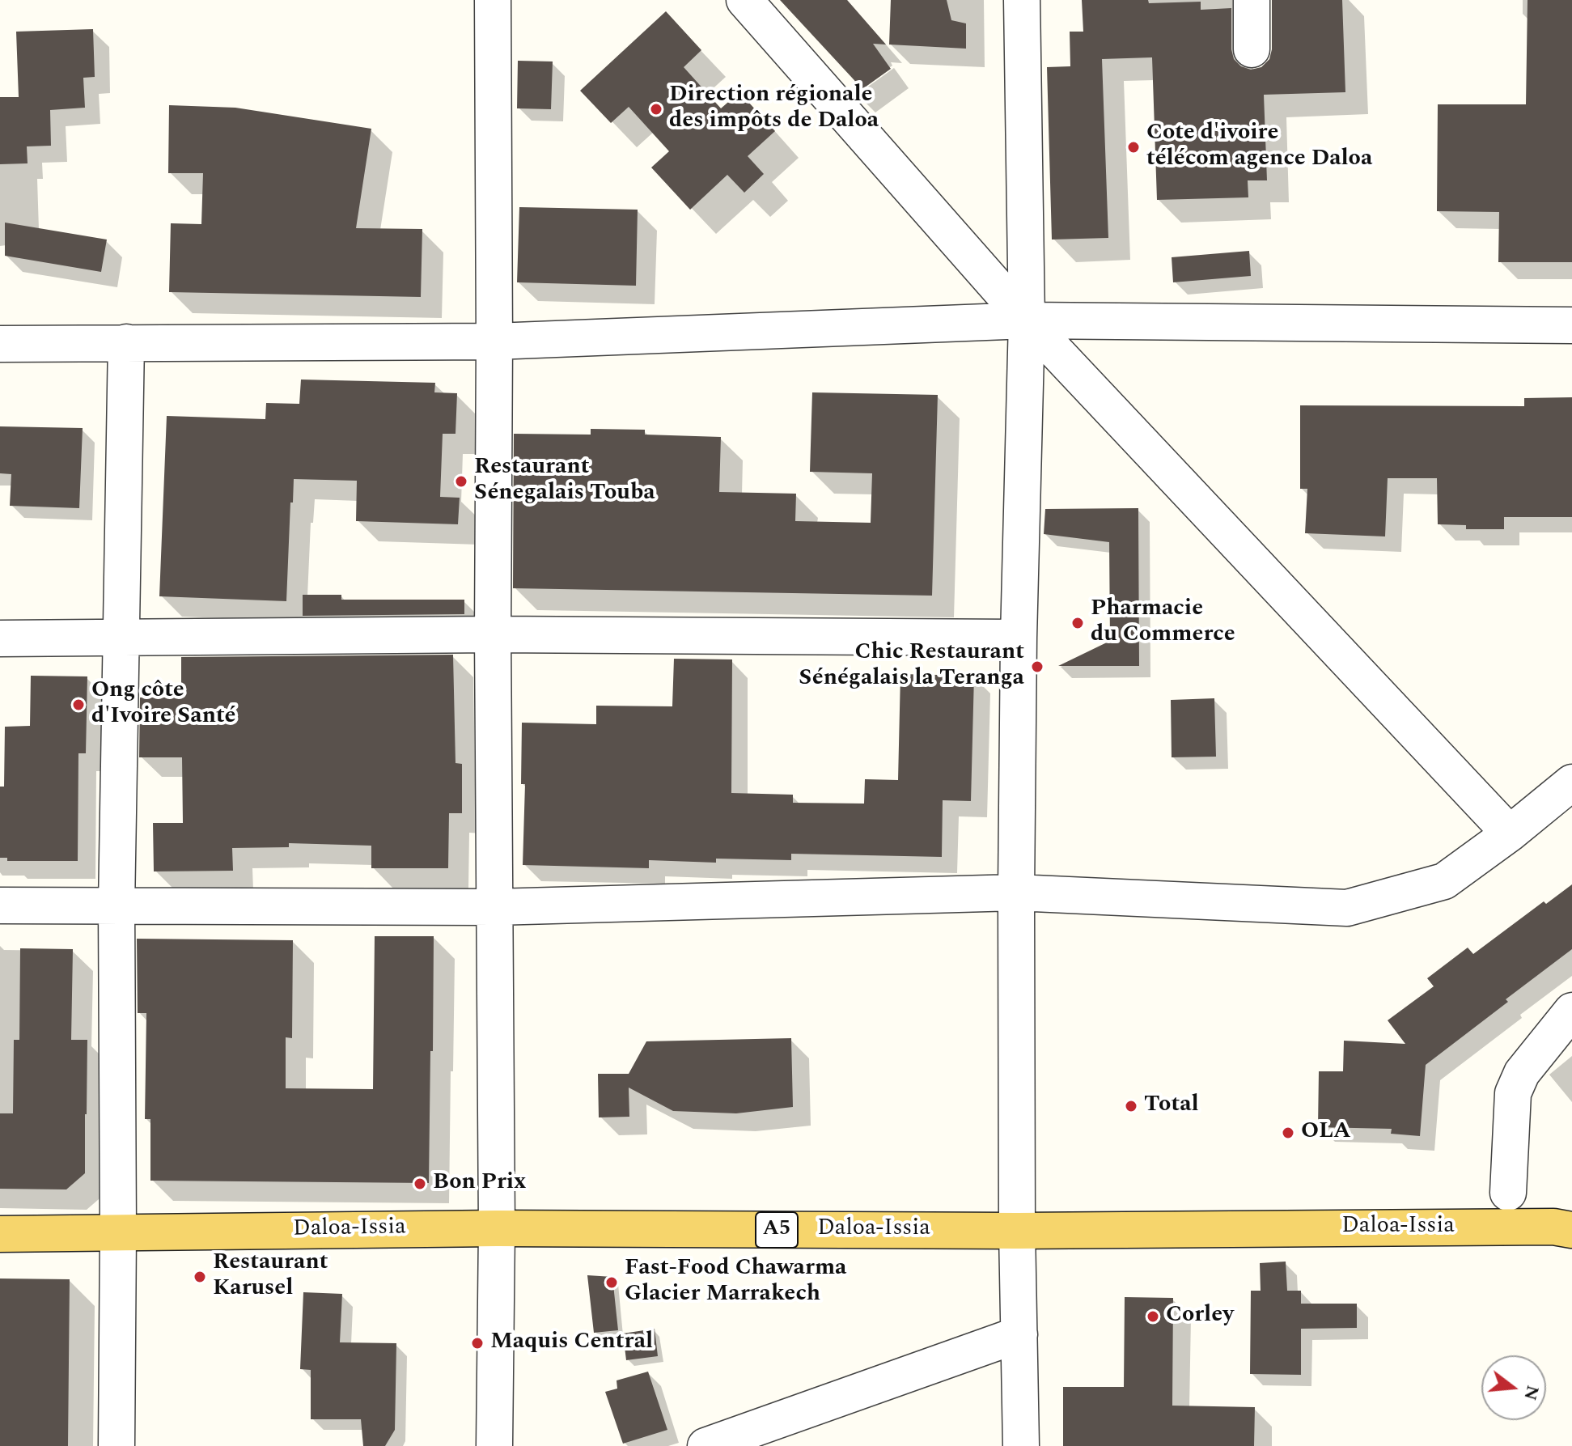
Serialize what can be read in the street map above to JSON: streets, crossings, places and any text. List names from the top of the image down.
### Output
{
  "streets": {
    "main road": ["Daloa-Issia", "A5"]
  },
  "places": [
    "Direction régionale des impôts de Daloa",
    "Cote d'ivoire télécom agence Daloa",
    "Restaurant Sénegalais Touba",
    "Pharmacie du Commerce",
    "Chic Restaurant Sénégalais la Teranga",
    "Ong côte d'Ivoire Santé",
    "Total",
    "OLA",
    "Bon Prix",
    "Restaurant Karusel",
    "Fast-Food Chawarma Glacier Marrakech",
    "Corley",
    "Maquis Central"
  ],
  "north": "right"
}
